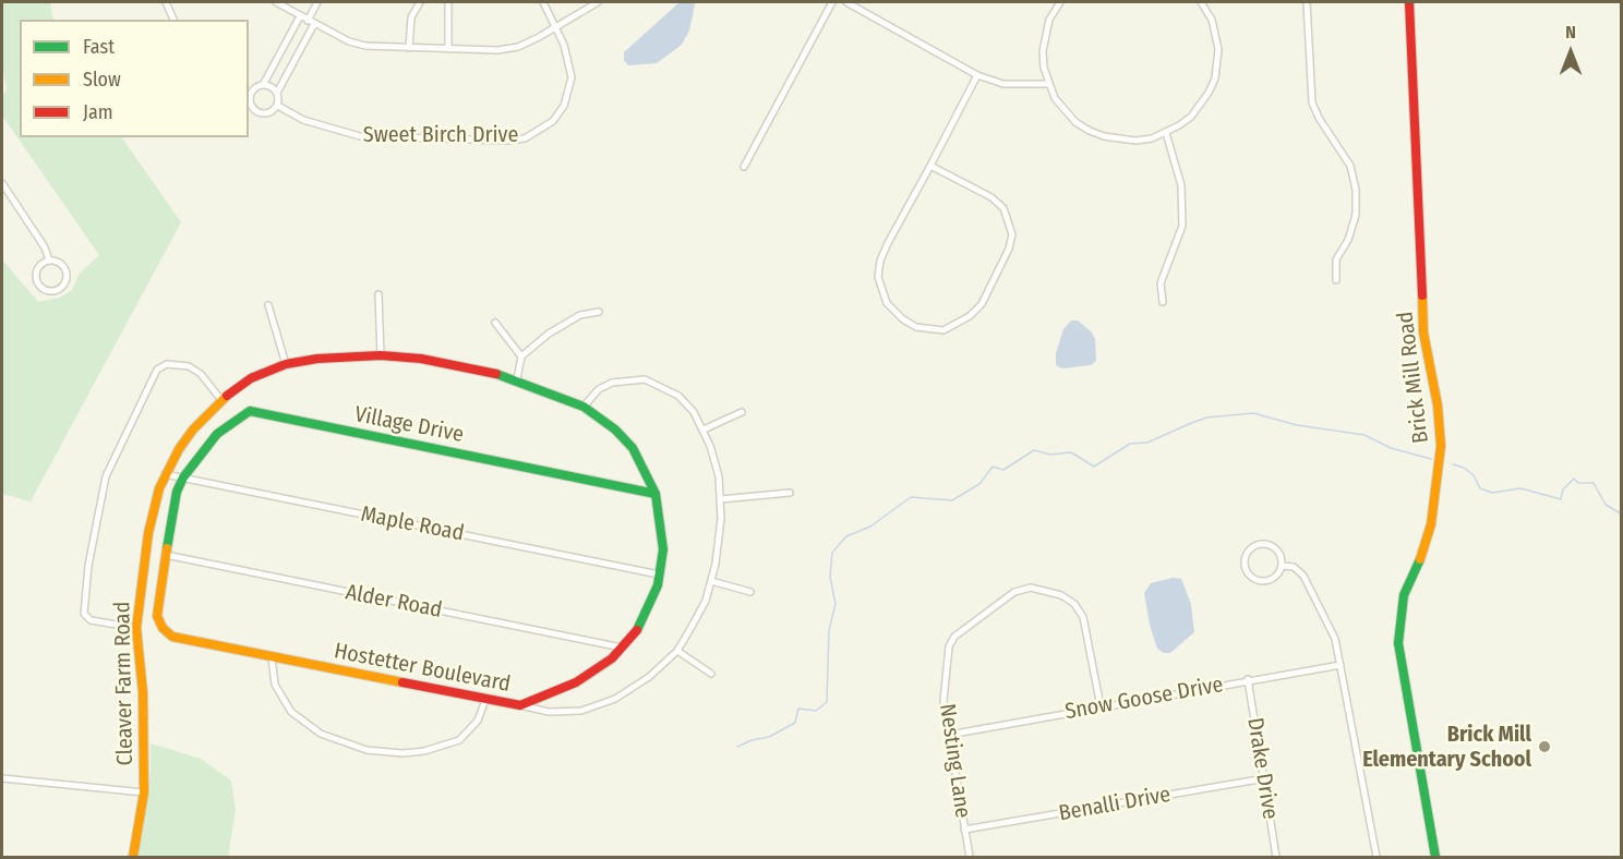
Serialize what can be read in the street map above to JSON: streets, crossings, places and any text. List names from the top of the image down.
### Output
{
  "streets": {
    "street": [
      "Sweet Birch Drive",
      "Brick Mill Road",
      "Village Drive",
      "Maple Road",
      "Alder Road",
      "Hostetter Boulevard",
      "Cleaver Farm Road",
      "Snow Goose Drive",
      "Nesting Lane",
      "Drake Drive",
      "Benalli Drive"
    ]
  },
  "crossings": [
    ["Village Drive", "Maple Road"],
    ["Village Drive", "Alder Road"],
    ["Village Drive", "Hostetter Boulevard"],
    ["Village Drive", "Cleaver Farm Road"],
    ["Maple Road", "Hostetter Boulevard"],
    ["Maple Road", "Cleaver Farm Road"],
    ["Alder Road", "Hostetter Boulevard"],
    ["Alder Road", "Cleaver Farm Road"],
    ["Hostetter Boulevard", "Cleaver Farm Road"],
    ["Snow Goose Drive", "Nesting Lane"],
    ["Snow Goose Drive", "Drake Drive"],
    ["Nesting Lane", "Benalli Drive"],
    ["Drake Drive", "Benalli Drive"]
  ],
  "places": ["Brick Mill Elementary School"],
  "legend": ["Fast", "Slow", "Jam"],
  "north": "top"
}
